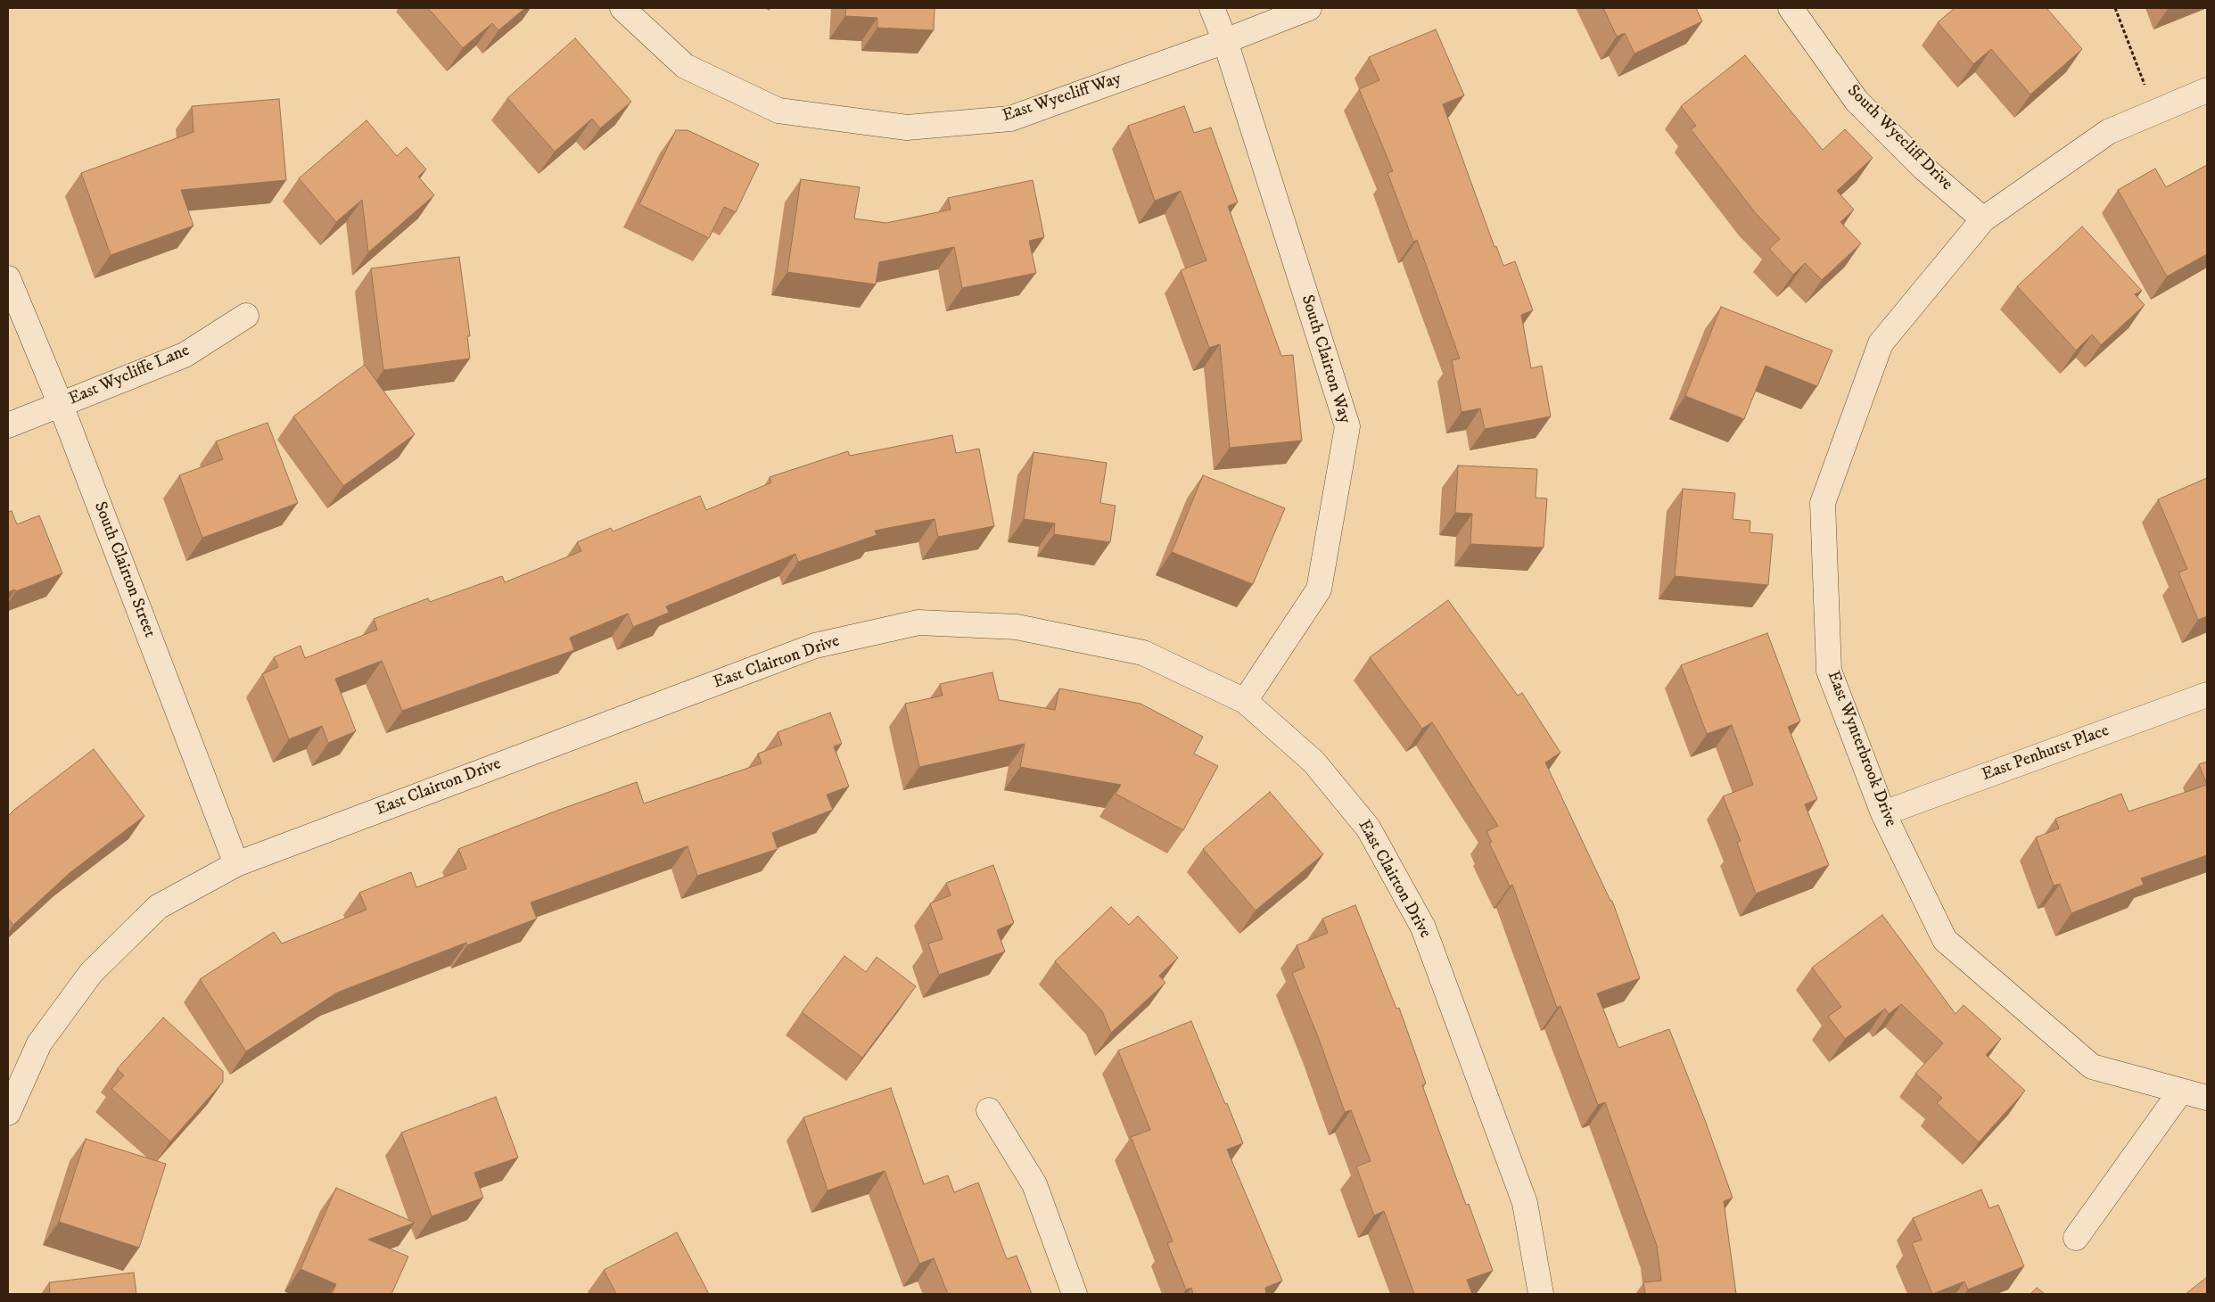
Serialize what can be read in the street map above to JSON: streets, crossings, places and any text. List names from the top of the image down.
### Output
{
  "streets": {
    "street": [
      "East Wyecliff Way",
      "South Wyecliff Drive",
      "South Clairton Way",
      "East Wycliffe Lane",
      "South Clairton Street",
      "East Clairton Drive",
      "East Wynterbrook Drive",
      "East Penhurst Place"
    ]
  },
  "crossings": [
    ["East Wyecliff Way", "South Clairton Way"],
    ["South Wyecliff Drive", "East Wynterbrook Drive"],
    ["South Clairton Way", "East Clairton Drive"],
    ["East Wycliffe Lane", "South Clairton Street"],
    ["South Clairton Street", "East Clairton Drive"],
    ["East Wynterbrook Drive", "East Penhurst Place"]
  ]
}
